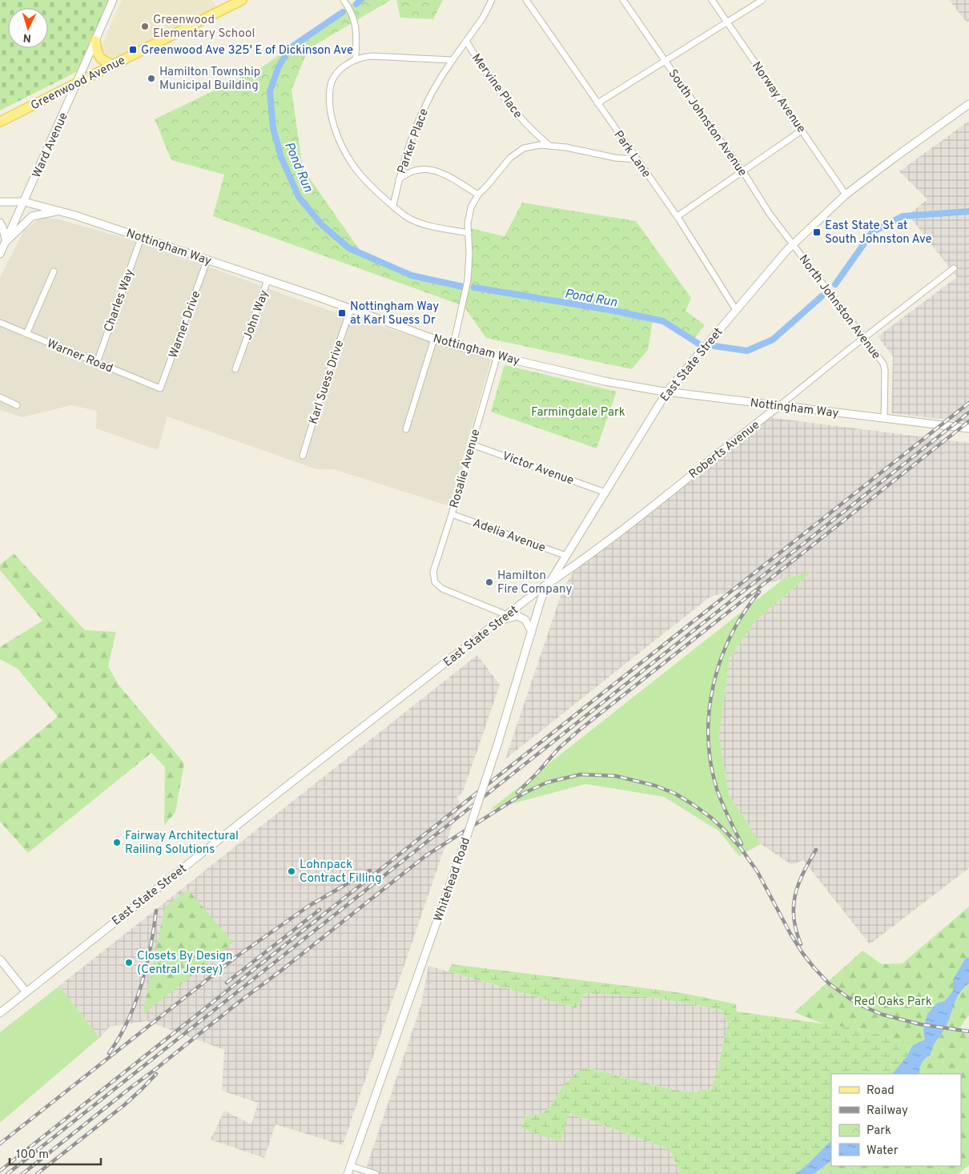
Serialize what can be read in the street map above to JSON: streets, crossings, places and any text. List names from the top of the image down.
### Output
{
  "streets": {
    "main road": ["Greenwood Avenue"],
    "street": [
      "Mervine Place",
      "Norway Avenue",
      "South Johnston Avenue",
      "Parker Place",
      "Ward Avenue",
      "Park Lane",
      "Nottingham Way",
      "Charles Way",
      "North Johnston Avenue",
      "John Way",
      "Warner Drive",
      "Warner Road",
      "East State Street",
      "Karl Suess Drive",
      "Roberts Avenue",
      "Victor Avenue",
      "Rosalie Avenue",
      "Adelia Avenue",
      "Whitehead Road"
    ]
  },
  "crossings": [
    ["Greenwood Avenue", "Ward Avenue"],
    ["Mervine Place", "Parker Place"],
    ["Norway Avenue", "East State Street"],
    ["South Johnston Avenue", "North Johnston Avenue"],
    ["South Johnston Avenue", "East State Street"],
    ["Ward Avenue", "Nottingham Way"],
    ["Park Lane", "East State Street"],
    ["Nottingham Way", "Charles Way"],
    ["Nottingham Way", "North Johnston Avenue"],
    ["Nottingham Way", "John Way"],
    ["Nottingham Way", "Warner Drive"],
    ["Nottingham Way", "East State Street"],
    ["Nottingham Way", "Karl Suess Drive"],
    ["Nottingham Way", "Roberts Avenue"],
    ["Nottingham Way", "Rosalie Avenue"],
    ["Charles Way", "Warner Road"],
    ["North Johnston Avenue", "East State Street"],
    ["North Johnston Avenue", "Roberts Avenue"],
    ["Warner Drive", "Warner Road"],
    ["East State Street", "Roberts Avenue"],
    ["East State Street", "Victor Avenue"],
    ["East State Street", "Rosalie Avenue"],
    ["East State Street", "Adelia Avenue"],
    ["East State Street", "Whitehead Road"],
    ["Roberts Avenue", "Whitehead Road"],
    ["Victor Avenue", "Rosalie Avenue"],
    ["Rosalie Avenue", "Adelia Avenue"]
  ],
  "water": ["Pond Run"],
  "parks": ["Farmingdale Park", "Red Oaks Park"],
  "places": {
    "other": [
      "Greenwood Elementary School",
      "Hamilton Township Municipal Building",
      "Hamilton Fire Company",
      "Fairway Architectural Railing Solutions",
      "Lohnpack Contract Filling",
      "Closets By Design (Central Jersey)"
    ],
    "transit": ["Greenwood Ave 325' E of Dickinson Ave", "East State St at South Johnston Ave", "Nottingham Way at Karl Suess Dr"]
  },
  "legend": [
    "Road",
    "Railway",
    "Park",
    "Water"
  ],
  "scale_bar": "100 m",
  "north": "bottom"
}
